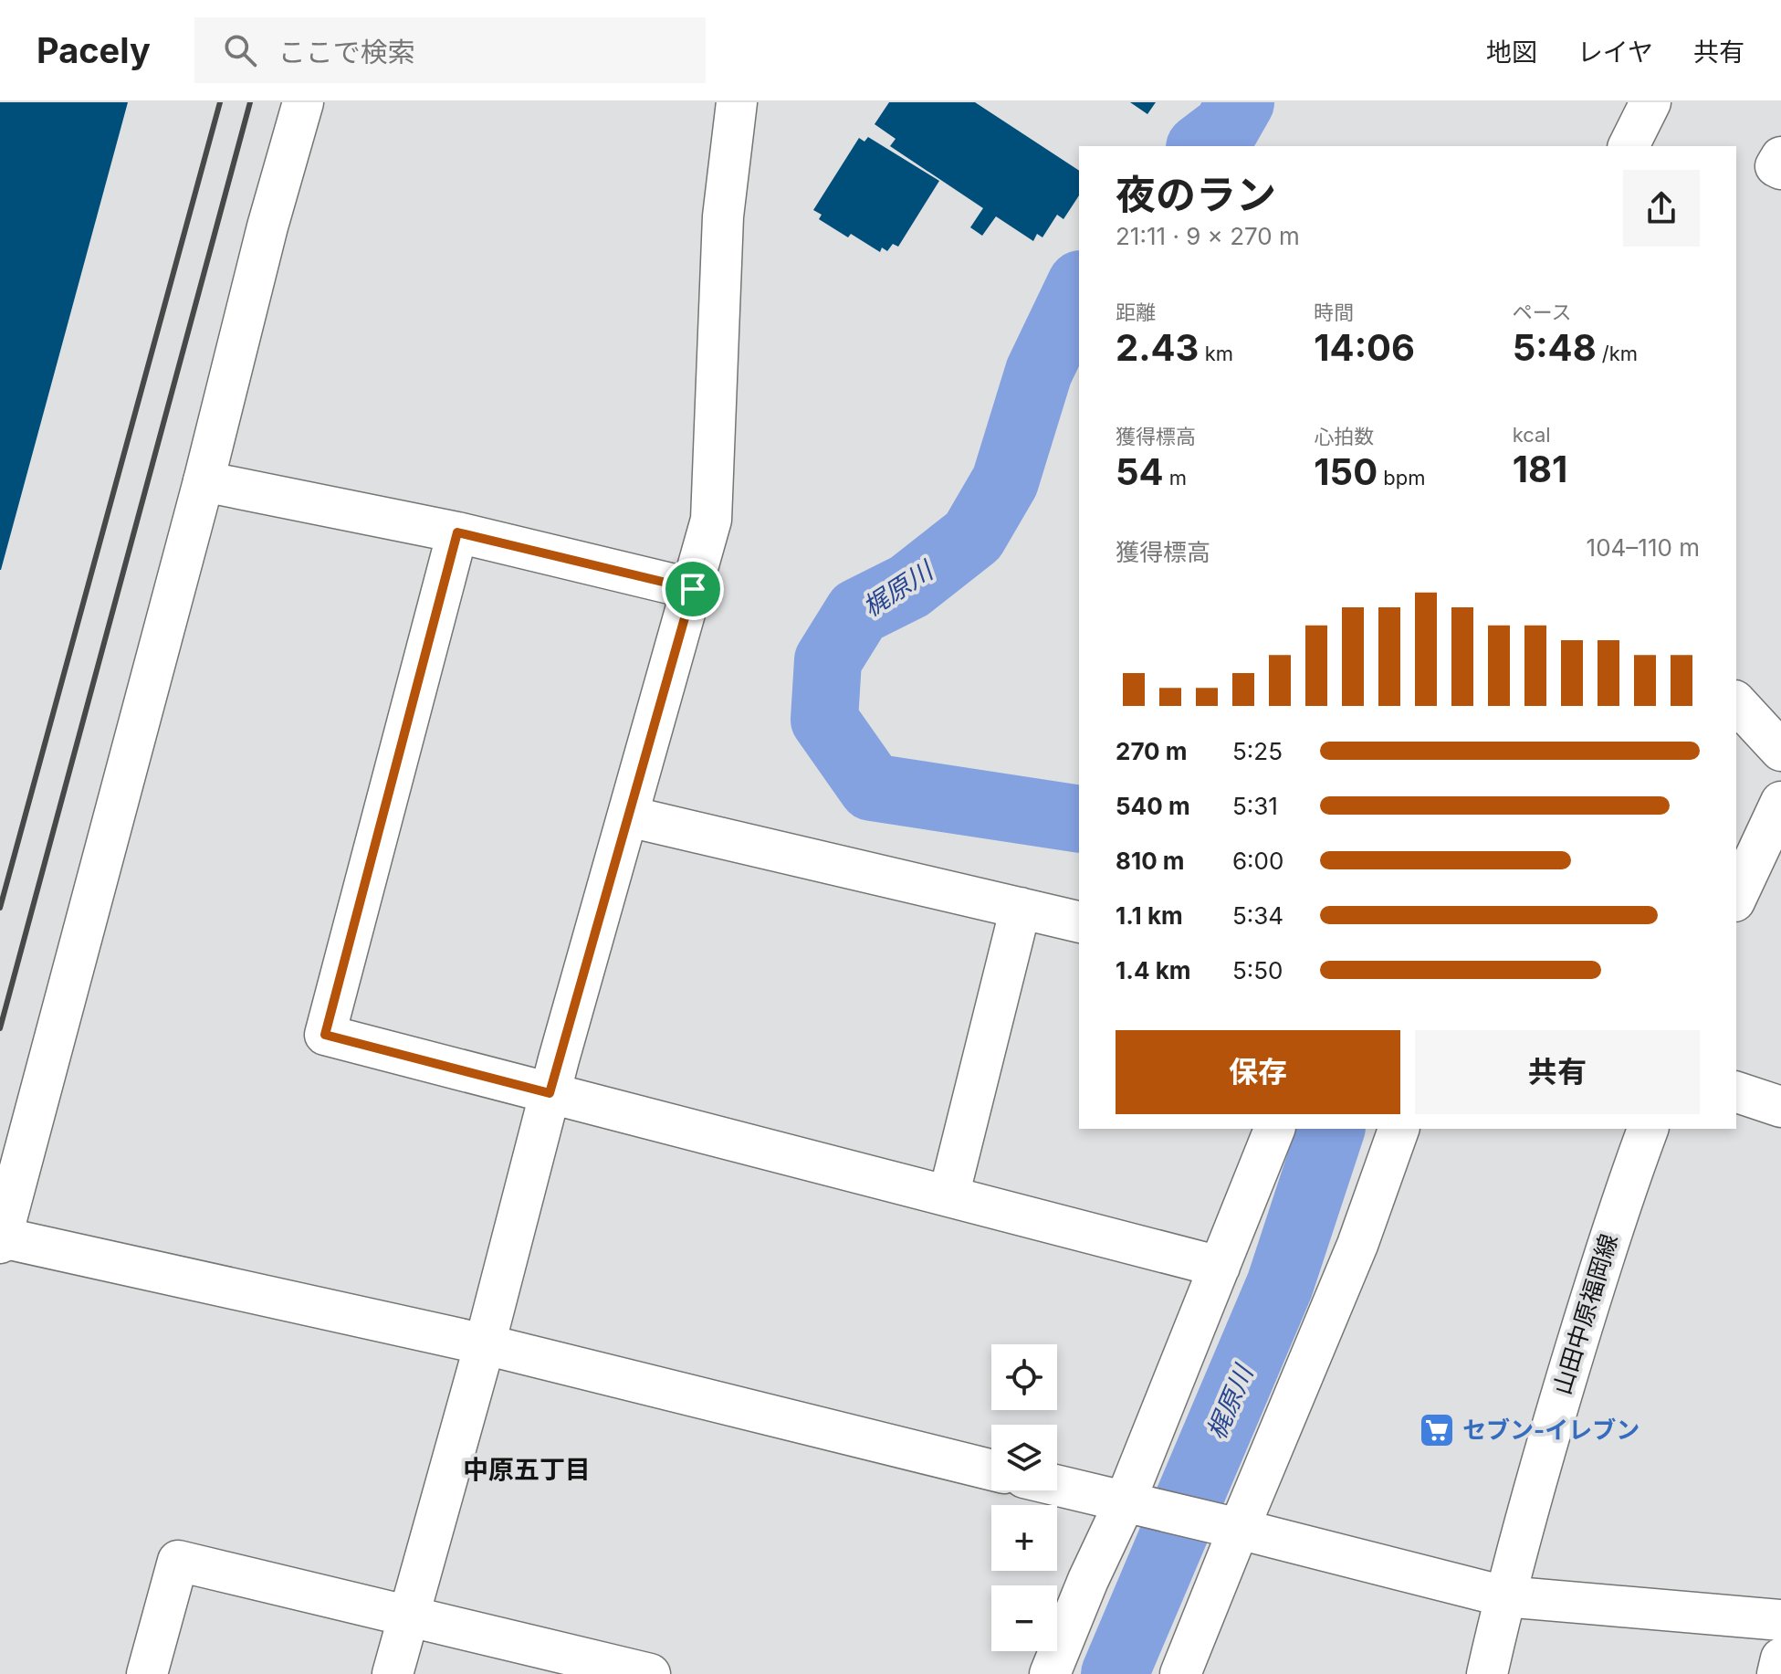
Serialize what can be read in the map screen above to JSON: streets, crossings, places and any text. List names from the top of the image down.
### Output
{
  "streets": {
    "street": ["山田中原福岡線"]
  },
  "districts": ["中原五丁目"],
  "water": ["梶原川"],
  "places": {
    "supermarket": ["セブン-イレブン"]
  },
  "page": {
    "header": "Pacely",
    "search": "ここで検索",
    "nav": ["地図", "レイヤ", "共有"],
    "heading": ["夜のラン", "21:11 · 9 × 270 m"],
    "stats": [
      ["距離", "2.43 km"],
      ["時間", "14:06"],
      ["ペース", "5:48 /km"],
      ["獲得標高", "54 m"],
      ["心拍数", "150 bpm"],
      ["kcal", "181"]
    ],
    "chart": ["獲得標高", "104–110 m"],
    "list": [
      {
        "name": "270 m",
        "note": "5:25"
      },
      {
        "name": "540 m",
        "note": "5:31"
      },
      {
        "name": "810 m",
        "note": "6:00"
      },
      {
        "name": "1.1 km",
        "note": "5:34"
      },
      {
        "name": "1.4 km",
        "note": "5:50"
      }
    ],
    "buttons": ["保存", "共有"],
    "map_buttons": ["+", "−"]
  }
}
